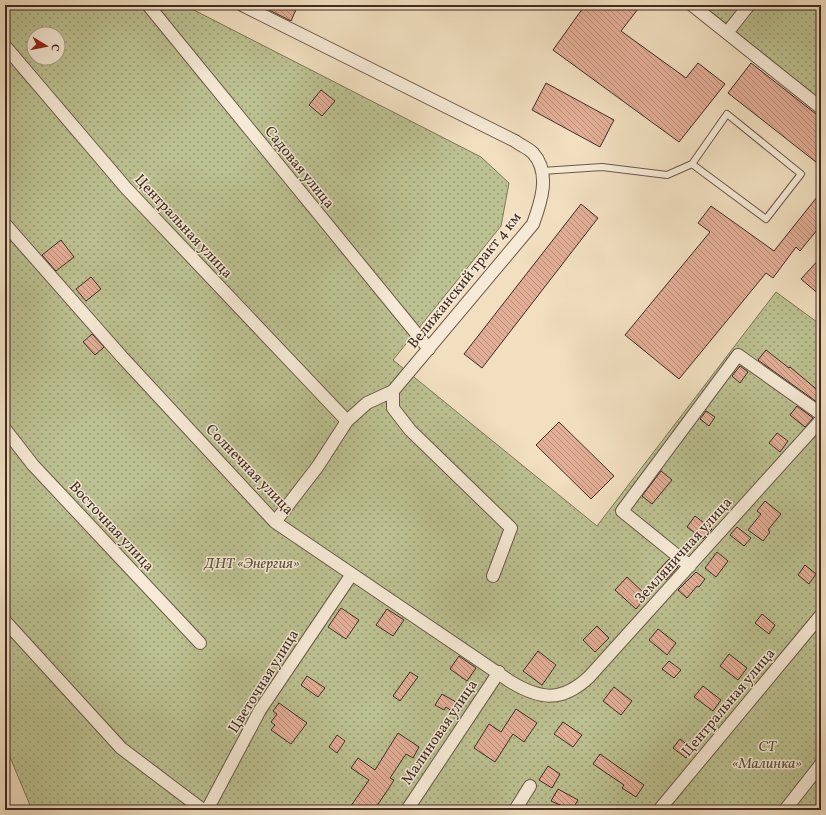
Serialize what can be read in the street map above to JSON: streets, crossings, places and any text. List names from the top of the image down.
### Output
{
  "streets": {
    "street": [
      "Садовая улица",
      "Центральная улица",
      "Велижанский тракт 4 км",
      "Солнечная улица",
      "Восточная улица",
      "Земляничная улица",
      "Цветочная улица",
      "Малиновая улица"
    ]
  },
  "crossings": [
    ["Садовая улица", "Велижанский тракт 4 км"],
    ["Солнечная улица", "Земляничная улица"],
    ["Солнечная улица", "Цветочная улица"],
    ["Солнечная улица", "Малиновая улица"]
  ],
  "parks": ["ДНТ «Энергия»", "CТ «Малинка»"],
  "north": "right"
}
